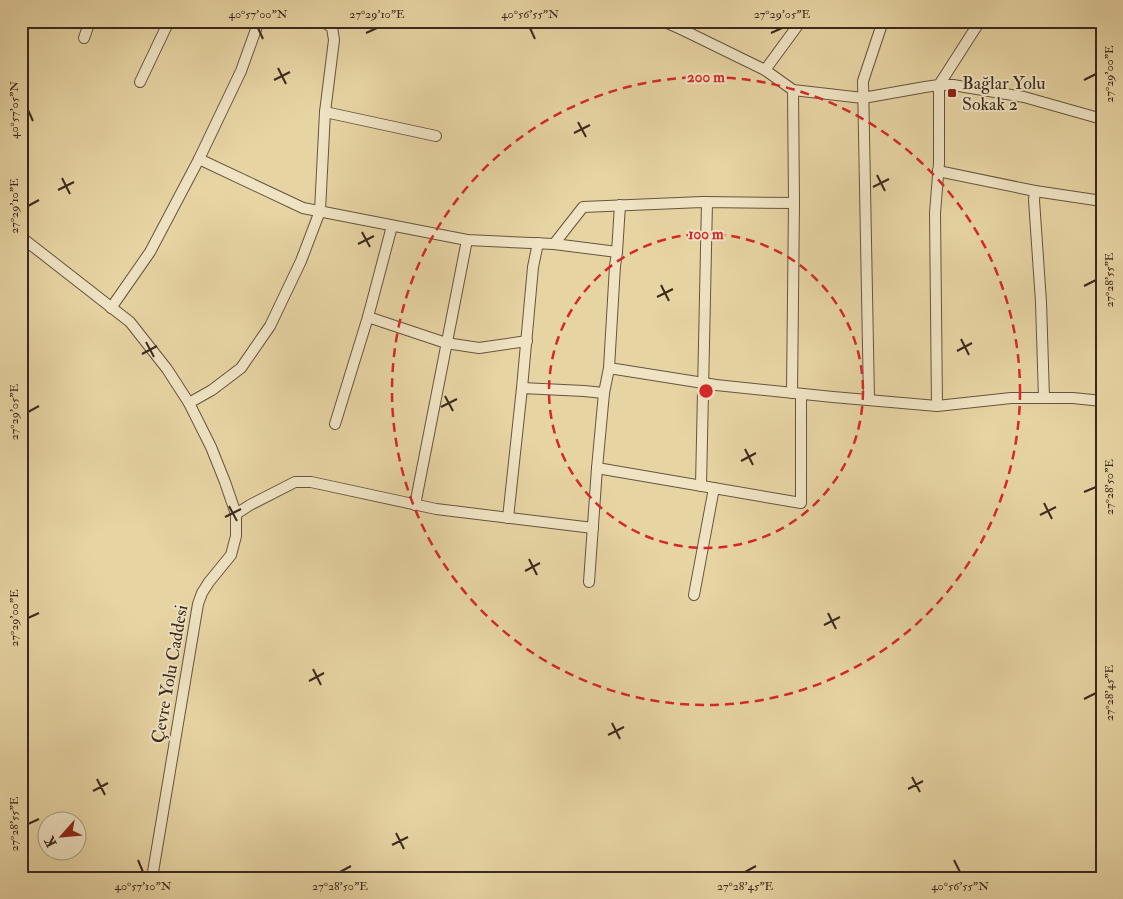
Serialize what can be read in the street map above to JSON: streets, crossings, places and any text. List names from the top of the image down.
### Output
{
  "streets": {
    "street": ["Çevre Yolu Caddesi"]
  },
  "places": {
    "transit": ["Bağlar Yolu Sokak 2"]
  },
  "north": "bottom left",
  "coordinates": [
    "40°57'00\"N",
    "27°29'10\"E",
    "40°56'55\"N",
    "27°29'05\"E",
    "27°29'00\"E",
    "40°57'05\"N",
    "27°28'55\"E",
    "27°28'50\"E",
    "27°28'45\"E",
    "40°57'10\"N"
  ],
  "rings": ["200 m", "100 m"]
}
